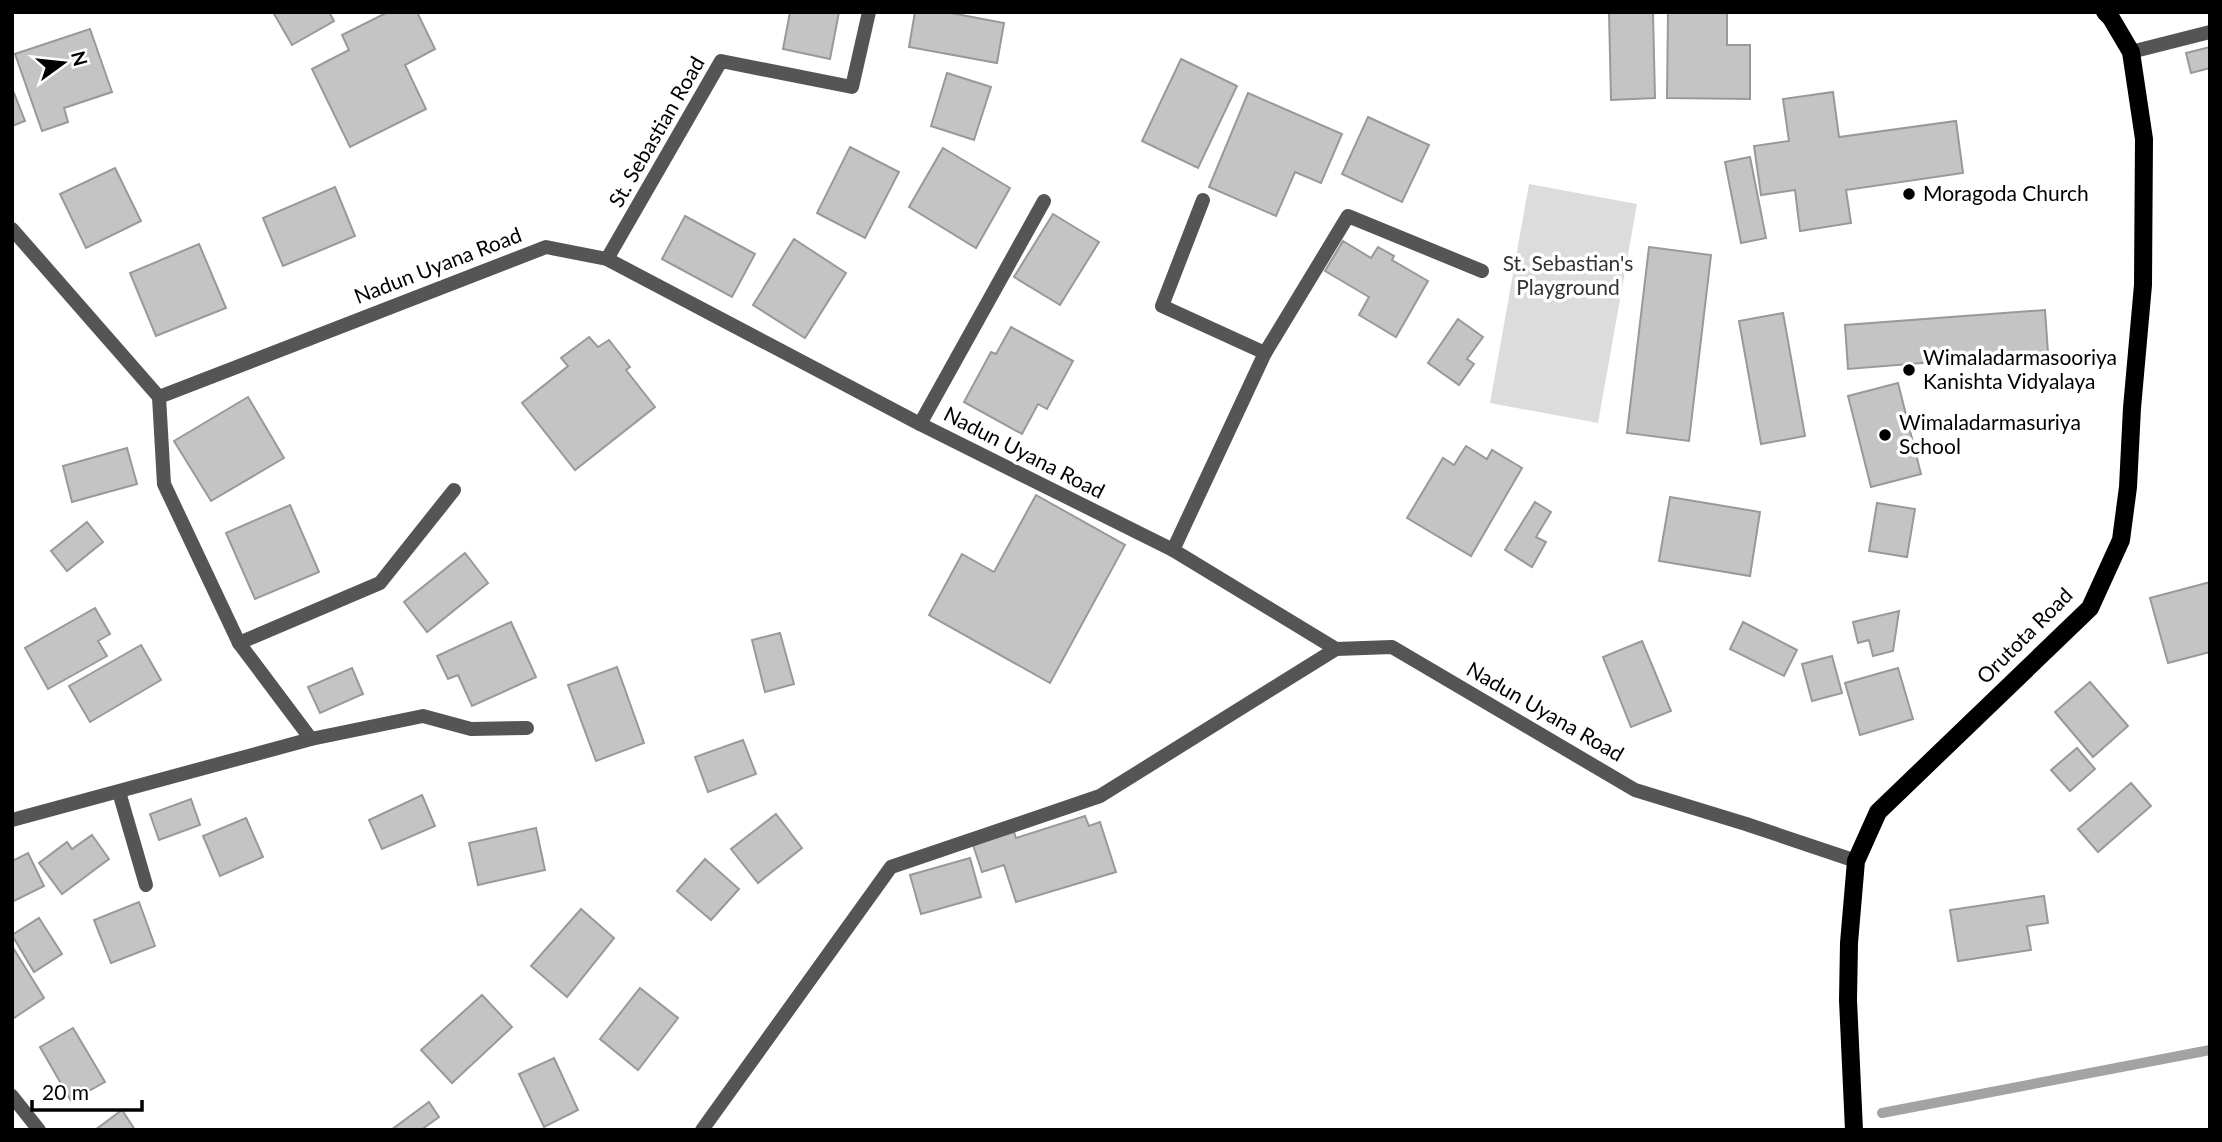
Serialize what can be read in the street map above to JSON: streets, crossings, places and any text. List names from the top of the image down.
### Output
{
  "streets": {
    "main road": ["Orutota Road"],
    "street": ["St. Sebastian Road", "Nadun Uyana Road"]
  },
  "crossings": [
    ["St. Sebastian Road", "Nadun Uyana Road"],
    ["Nadun Uyana Road", "Orutota Road"]
  ],
  "parks": ["St. Sebastian's Playground"],
  "places": ["Moragoda Church", "Wimaladarmasooriya Kanishta Vidyalaya", "Wimaladarmasuriya School"],
  "scale_bar": "20 m",
  "north": "right"
}
